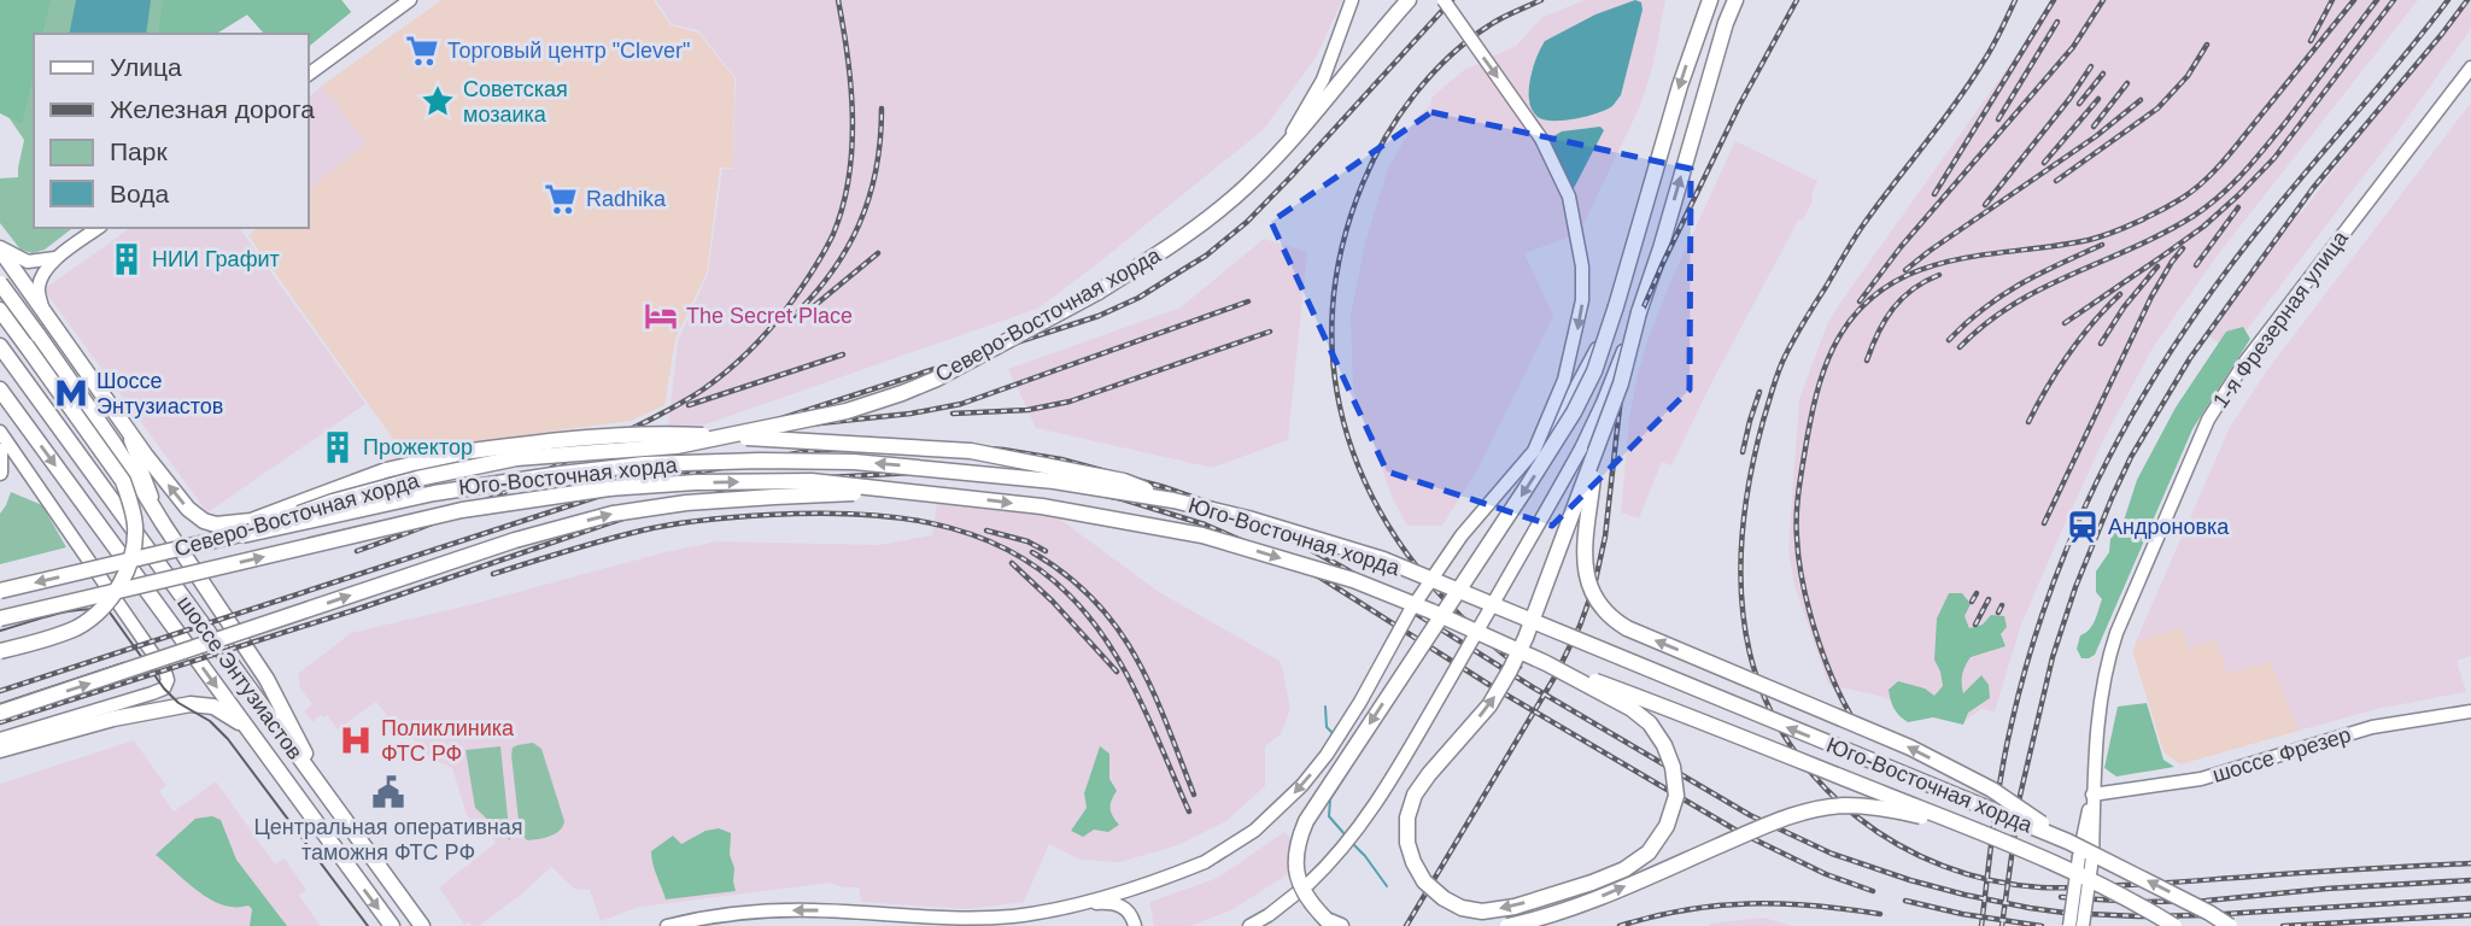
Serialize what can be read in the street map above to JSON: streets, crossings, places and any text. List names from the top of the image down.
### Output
{
  "streets": {
    "main road": [
      "Северо-Восточная хорда",
      "1-я Фрезерная улица",
      "Юго-Восточная хорда",
      "шоссе Энтузиастов",
      "шоссе Фрезер"
    ]
  },
  "crossings": [
    ["Северо-Восточная хорда", "Юго-Восточная хорда"],
    ["1-я Фрезерная улица", "шоссе Фрезер"]
  ],
  "places": {
    "supermarket": ["Торговый центр \"Clever\"", "Radhika"],
    "place": ["Советская мозаика"],
    "building": ["НИИ Графит", "Прожектор"],
    "hotel": ["The Secret Place"],
    "metro station": ["Шоссе Энтузиастов"],
    "station": ["Андроновка"],
    "hospital": ["Поликлиника ФТС РФ"],
    "public building": ["Центральная оперативная таможня ФТС РФ"]
  },
  "legend": [
    "Улица",
    "Железная дорога",
    "Парк",
    "Вода"
  ]
}
